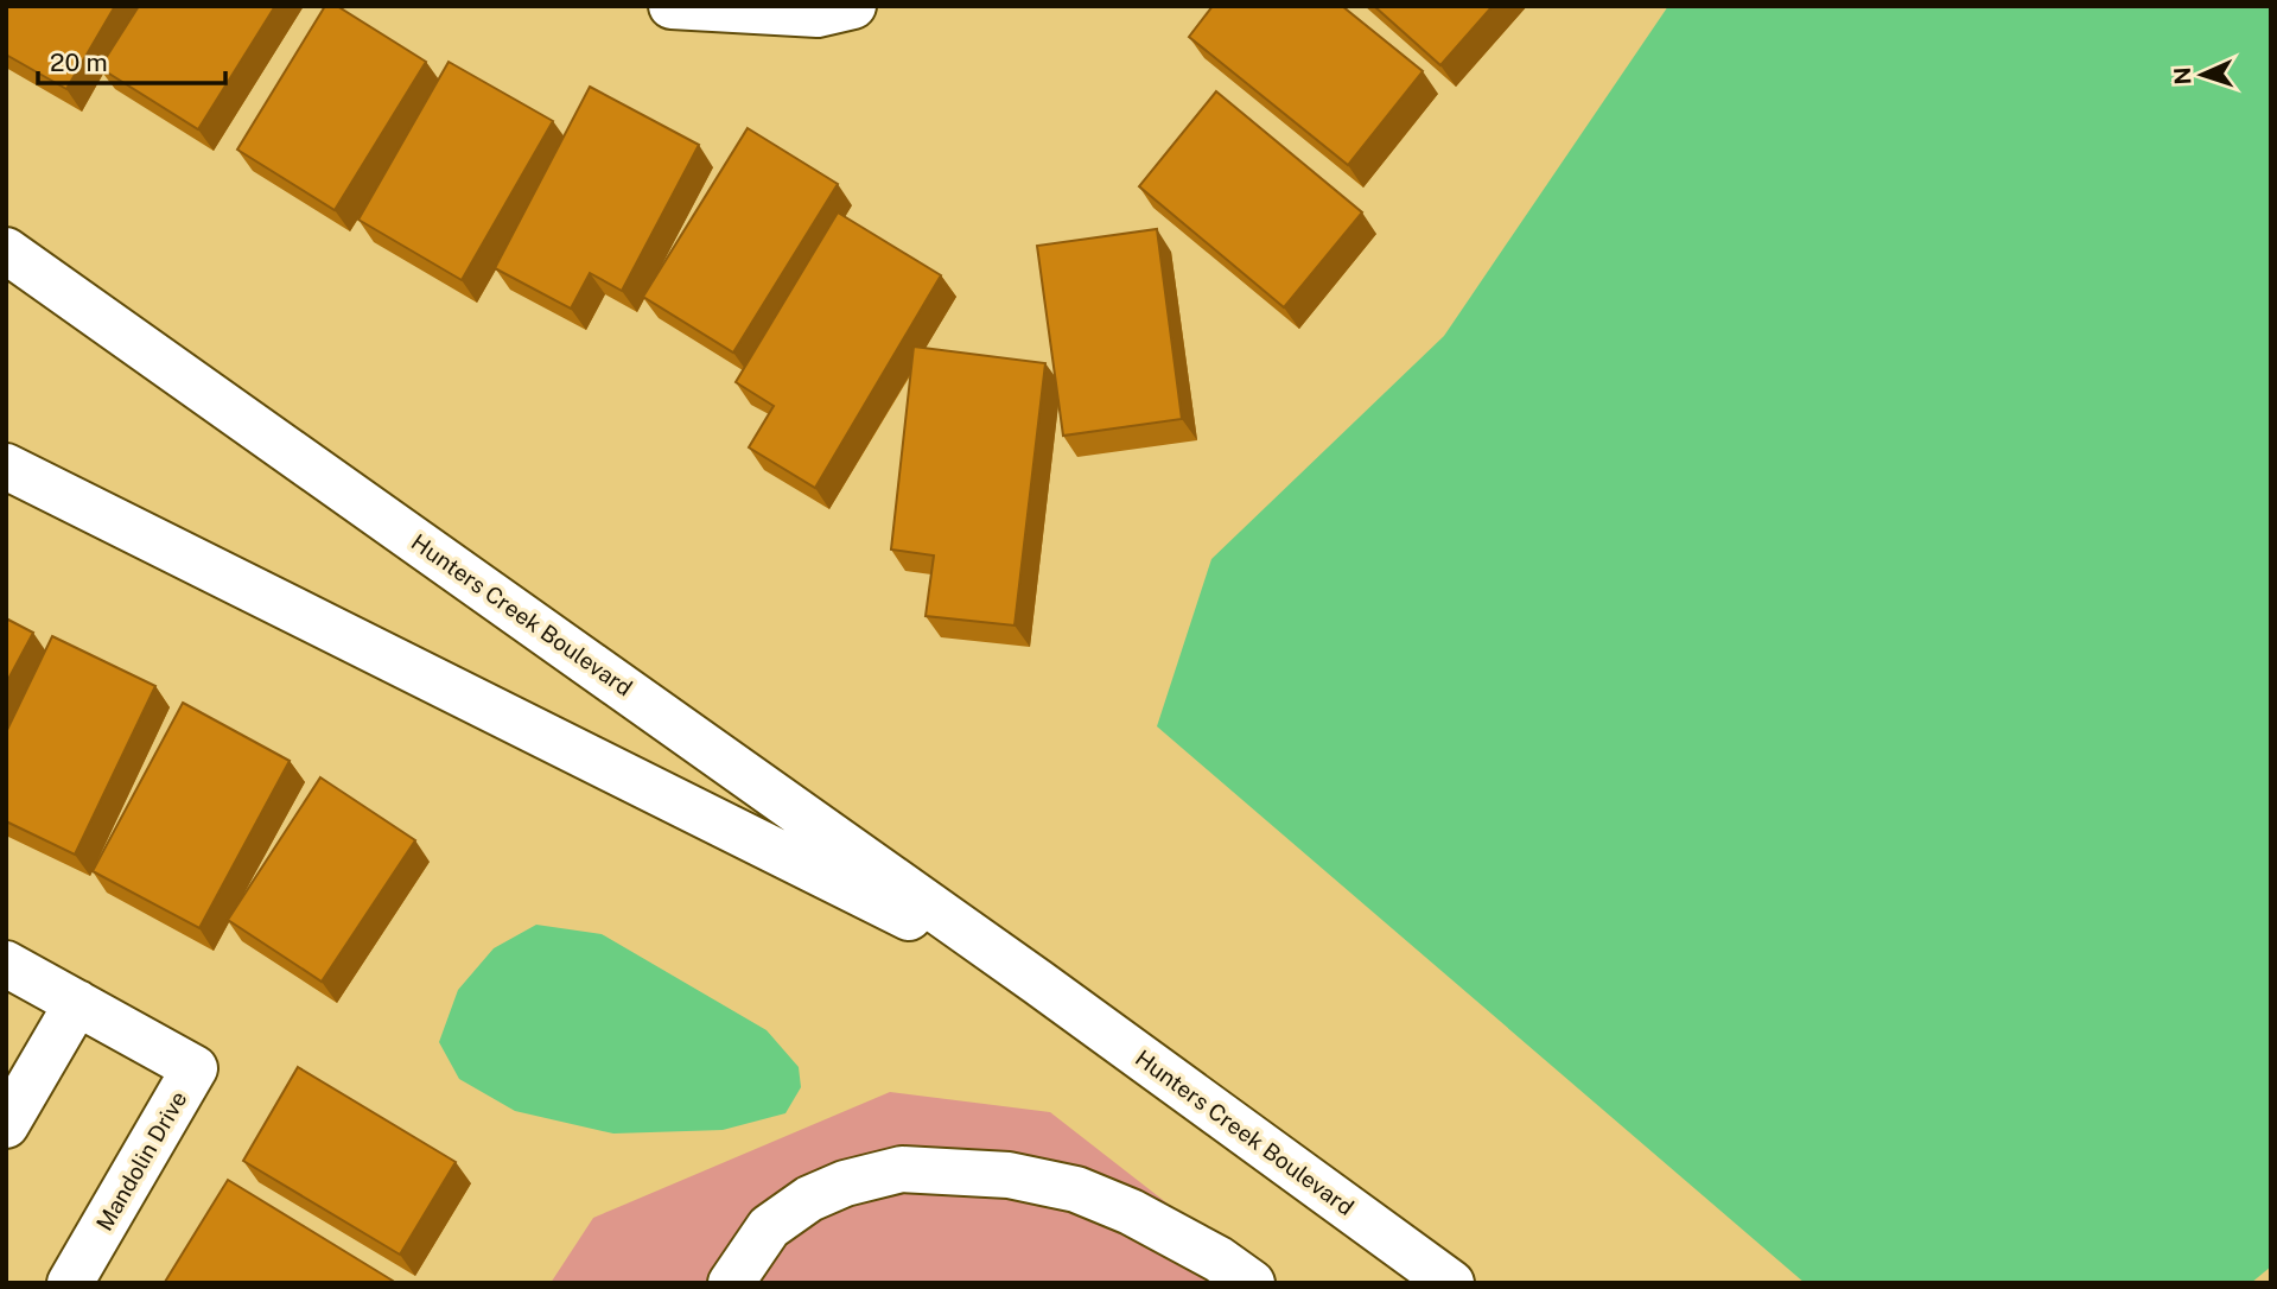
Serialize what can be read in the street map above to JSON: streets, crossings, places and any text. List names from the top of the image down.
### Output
{
  "streets": {
    "street": ["Hunters Creek Boulevard", "Mandolin Drive"]
  },
  "scale_bar": "20 m",
  "north": "left"
}
